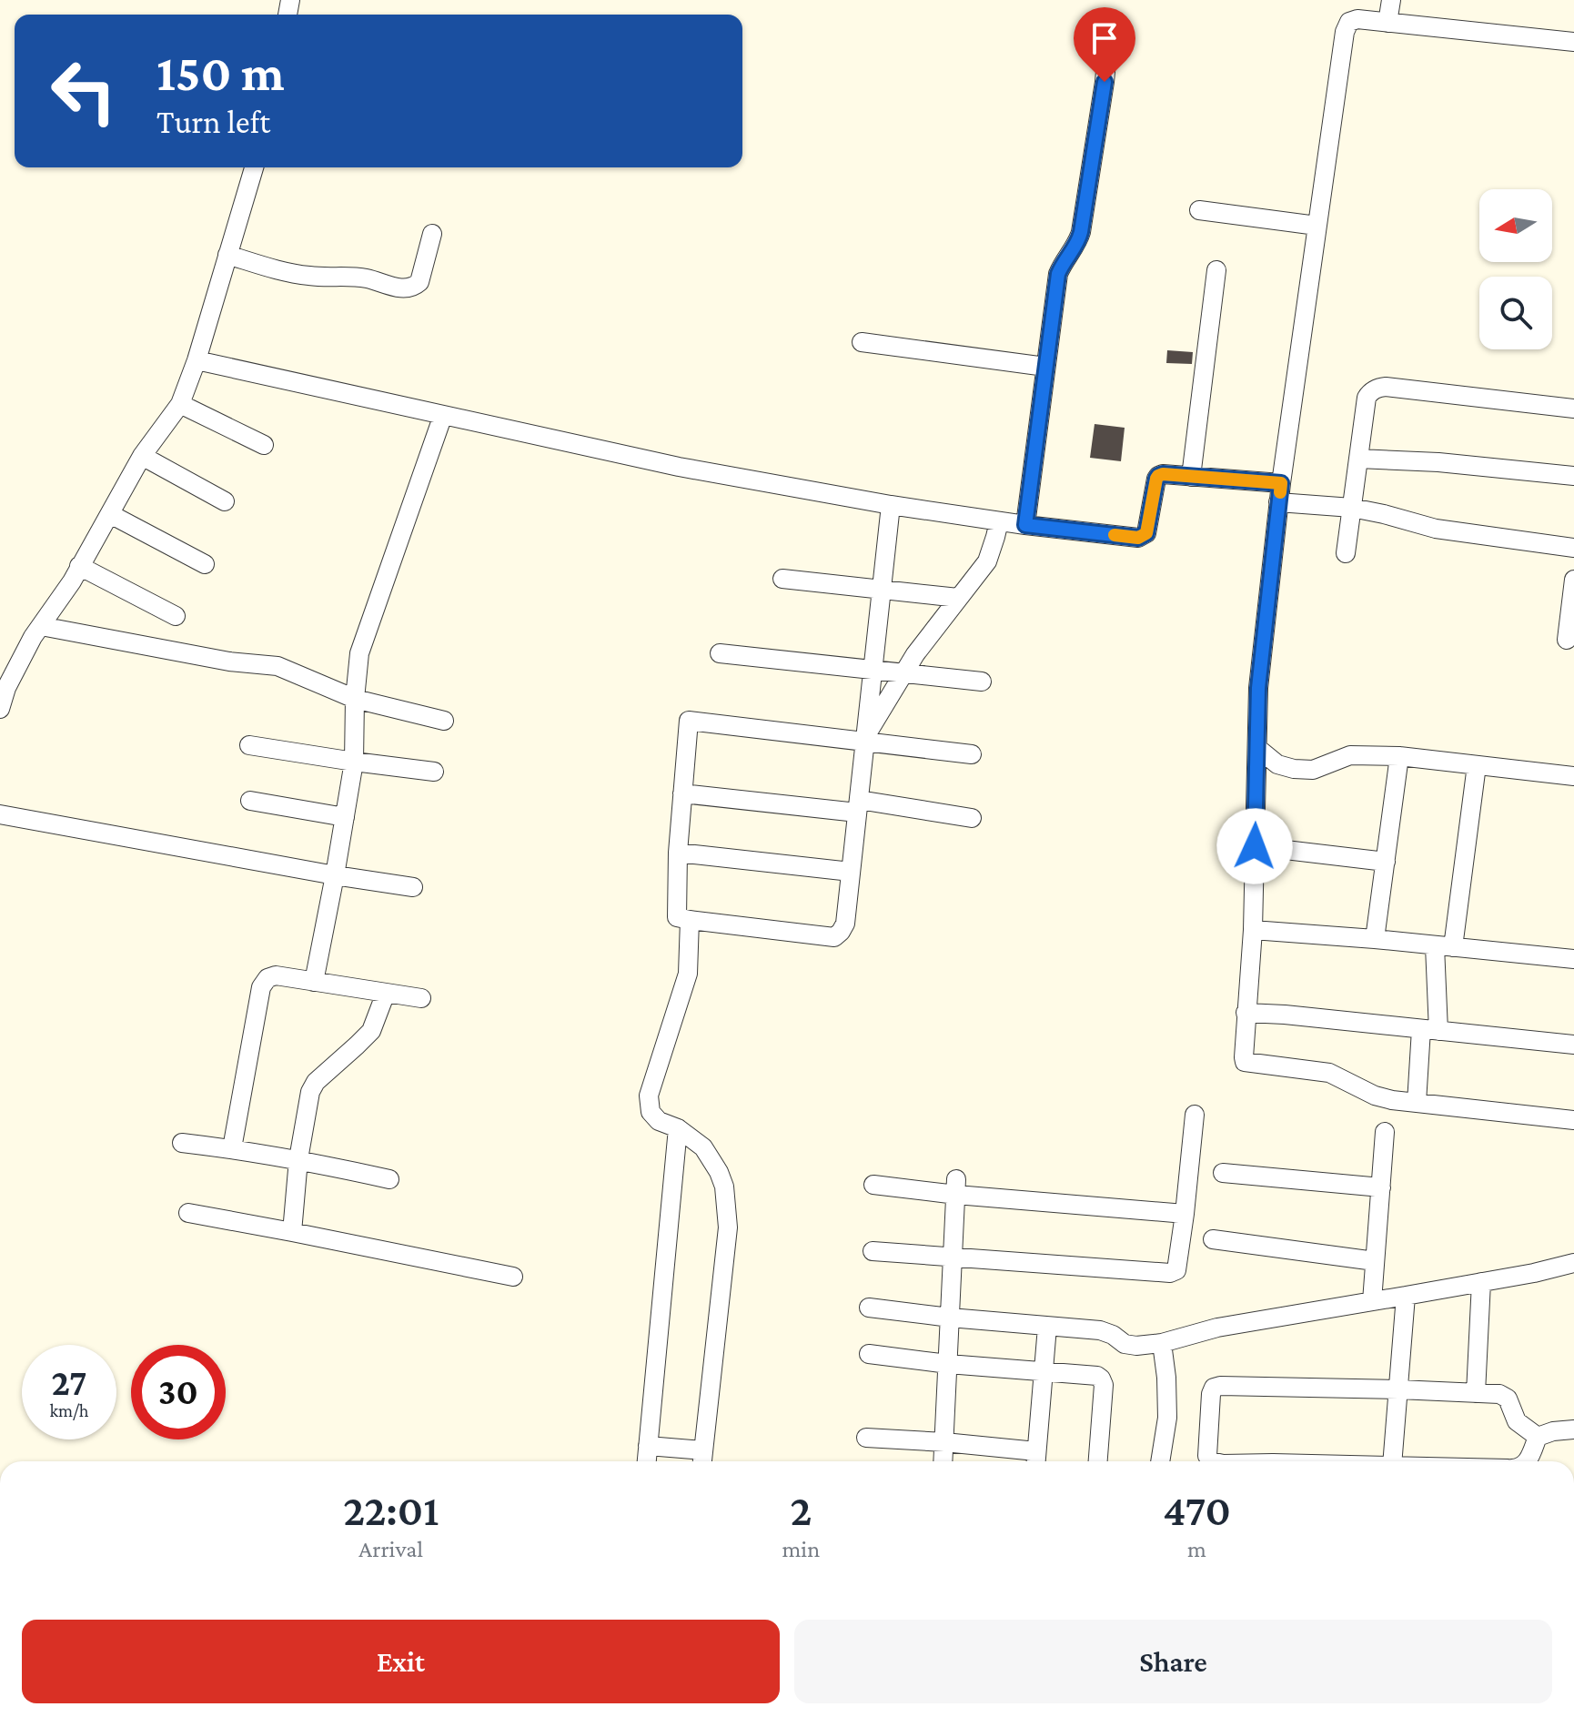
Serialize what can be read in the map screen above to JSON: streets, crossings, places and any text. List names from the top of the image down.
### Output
{
  "north": "left",
  "page": {
    "turn": ["150 m", "Turn left"],
    "speed": "27 km/h",
    "limit": "30",
    "eta": [
      "22:01",
      "Arrival",
      "2",
      "min",
      "470",
      "m"
    ],
    "buttons": ["Exit", "Share"]
  }
}
